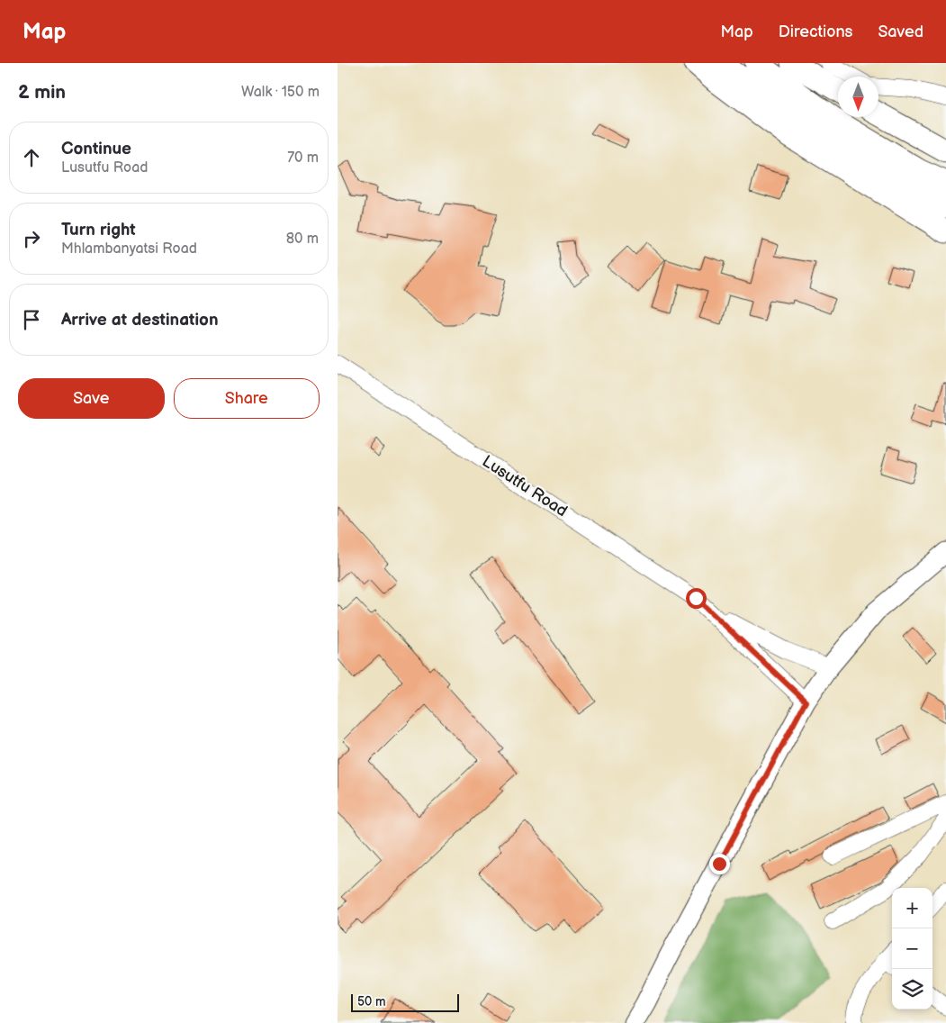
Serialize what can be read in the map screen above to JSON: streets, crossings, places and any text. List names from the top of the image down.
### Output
{
  "streets": {
    "street": ["Lusutfu Road"]
  },
  "scale_bar": "50 m",
  "north": "bottom",
  "page": {
    "header": "Map",
    "nav": ["Map", "Directions", "Saved"],
    "heading": ["2 min", "Walk · 150 m"],
    "list": [
      ["Continue", "Lusutfu Road", "70 m"],
      ["Turn right", "Mhlambanyatsi Road", "80 m"],
      "Arrive at destination"
    ],
    "buttons": ["Save", "Share"],
    "map_buttons": ["+", "−"],
    "scale": "50 m"
  }
}
